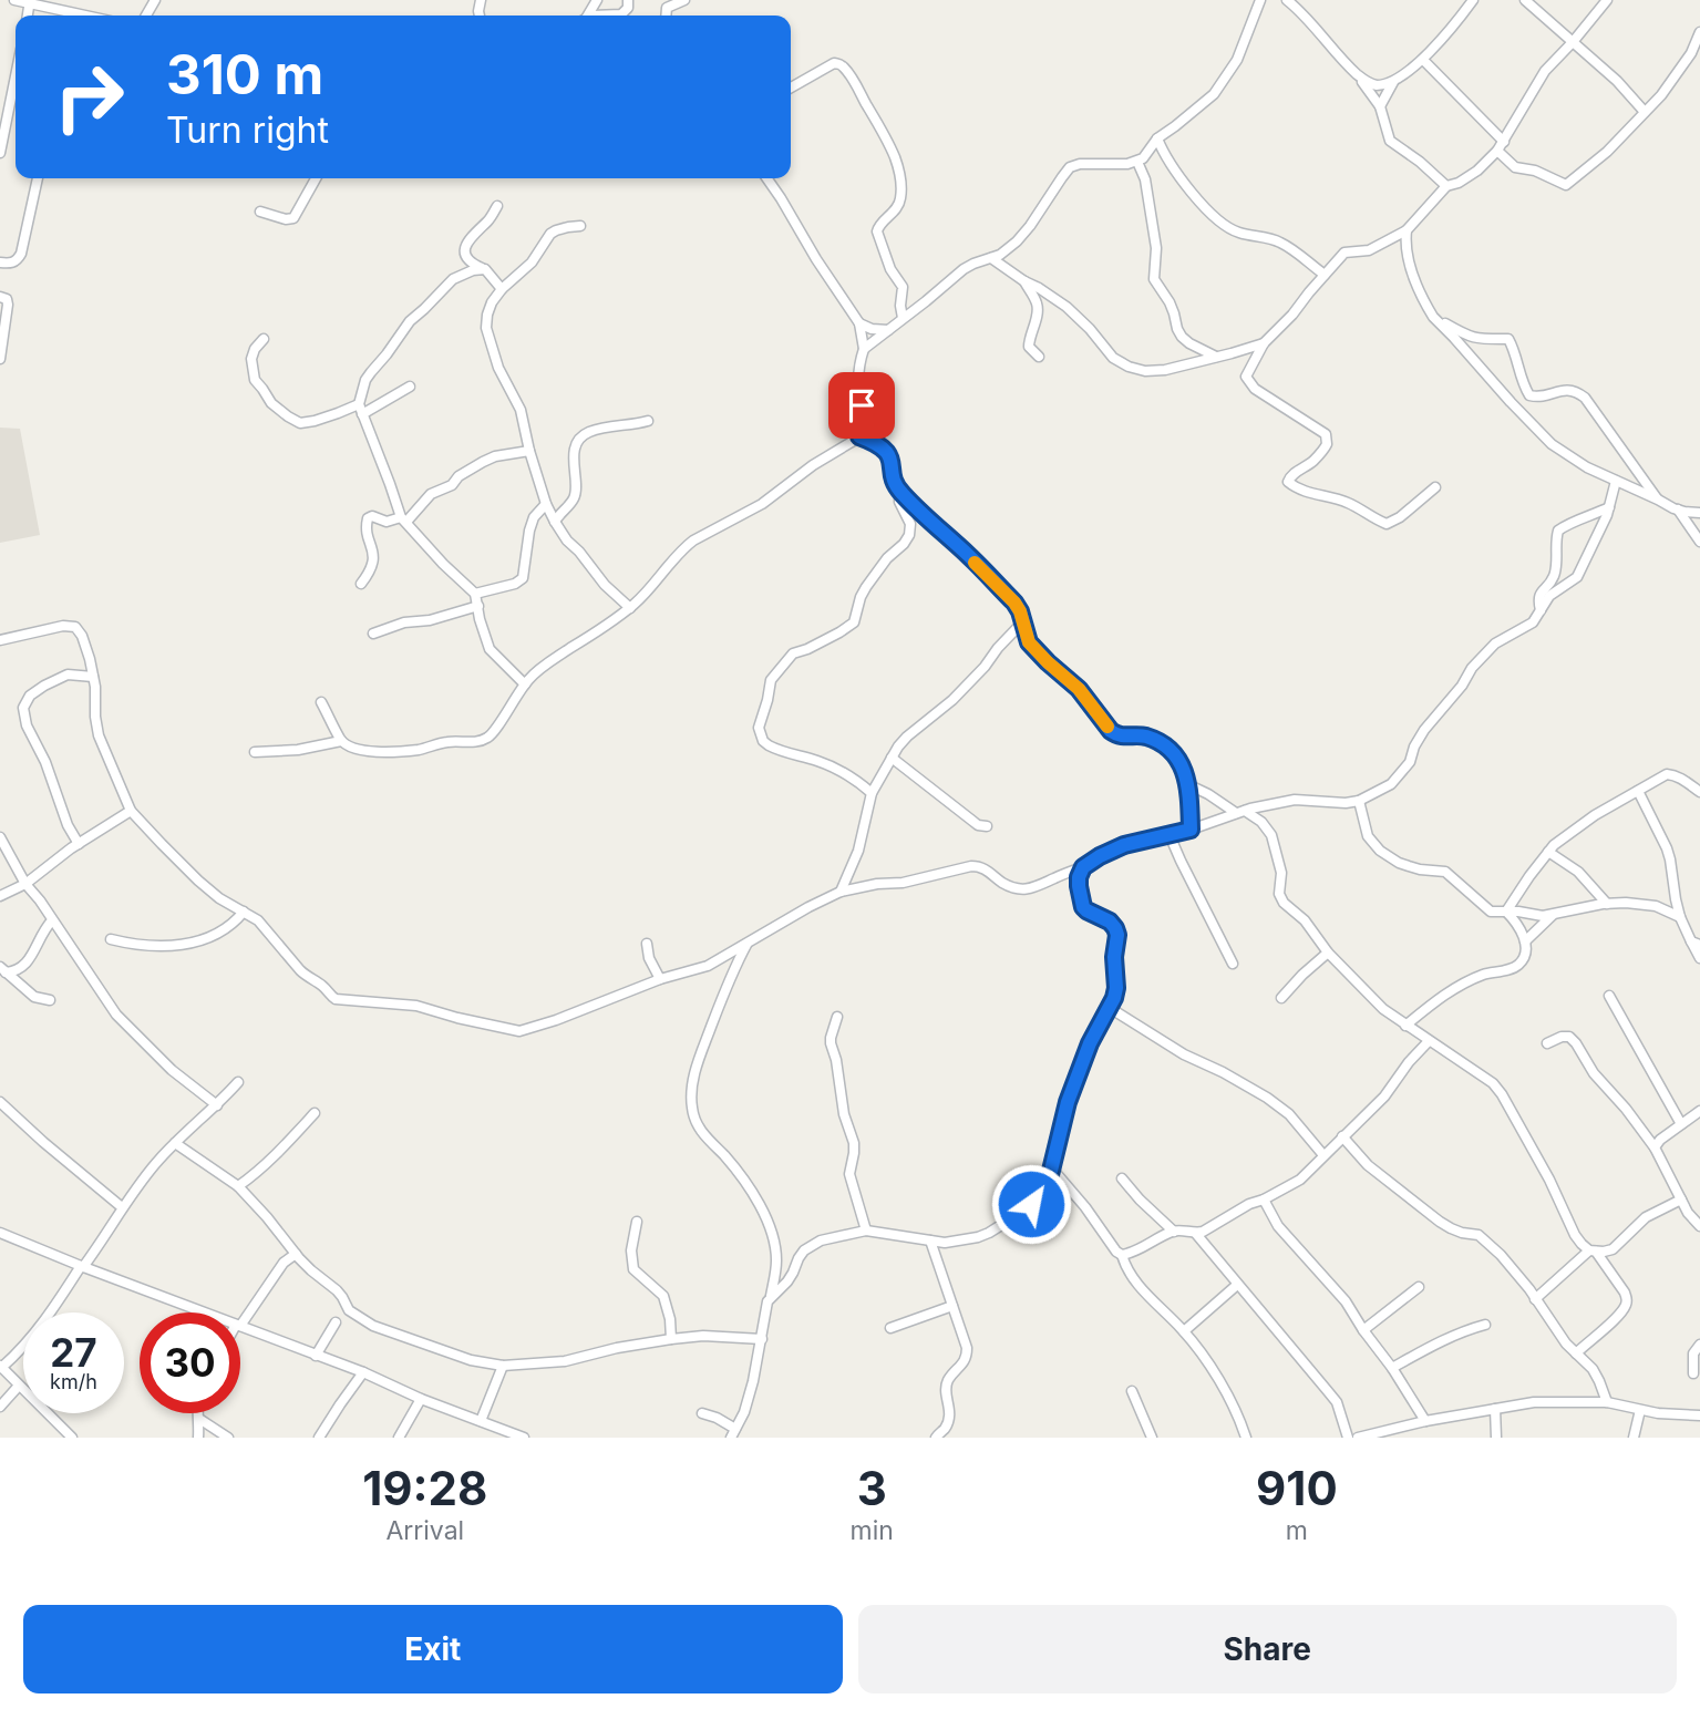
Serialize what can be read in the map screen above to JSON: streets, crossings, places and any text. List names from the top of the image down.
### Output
{
  "page": {
    "turn": ["310 m", "Turn right"],
    "speed": "27 km/h",
    "limit": "30",
    "eta": [
      "19:28",
      "Arrival",
      "3",
      "min",
      "910",
      "m"
    ],
    "buttons": ["Exit", "Share"]
  }
}
